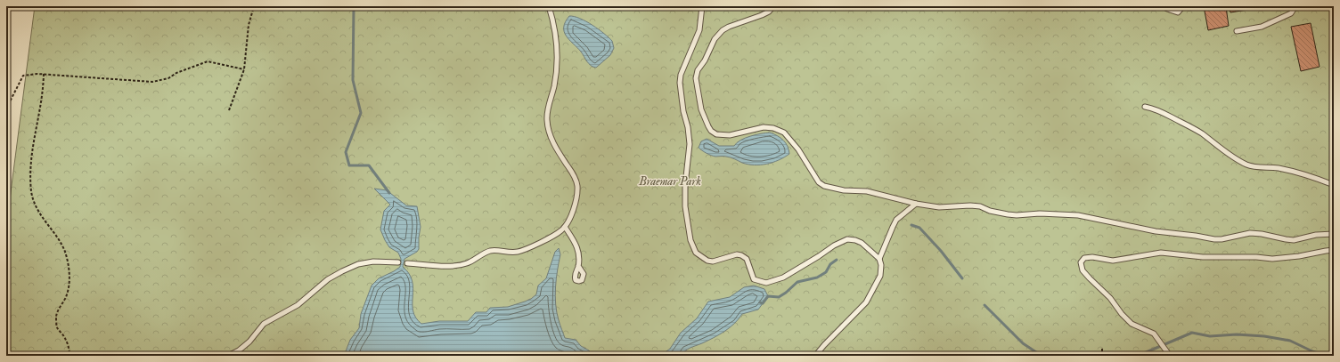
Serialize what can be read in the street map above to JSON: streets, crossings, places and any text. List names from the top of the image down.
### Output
{
  "parks": ["Braemar Park"]
}
